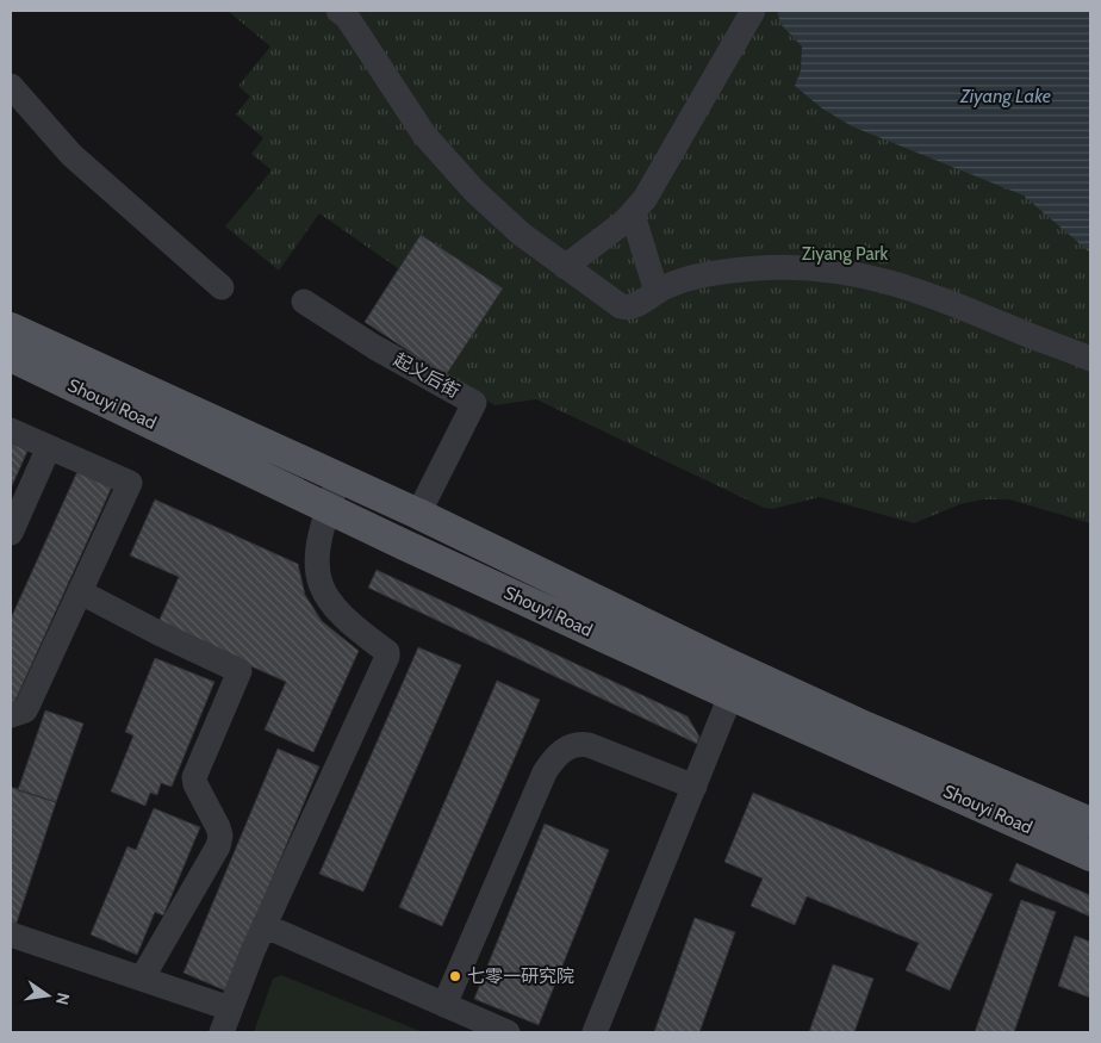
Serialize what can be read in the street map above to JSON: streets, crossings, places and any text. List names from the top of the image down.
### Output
{
  "streets": {
    "main road": ["Shouyi Road"],
    "street": ["起义后街"]
  },
  "crossings": [
    ["起义后街", "Shouyi Road"]
  ],
  "water": ["Ziyang Lake"],
  "parks": ["Ziyang Park"],
  "places": ["七零一研究院"],
  "north": "right"
}
